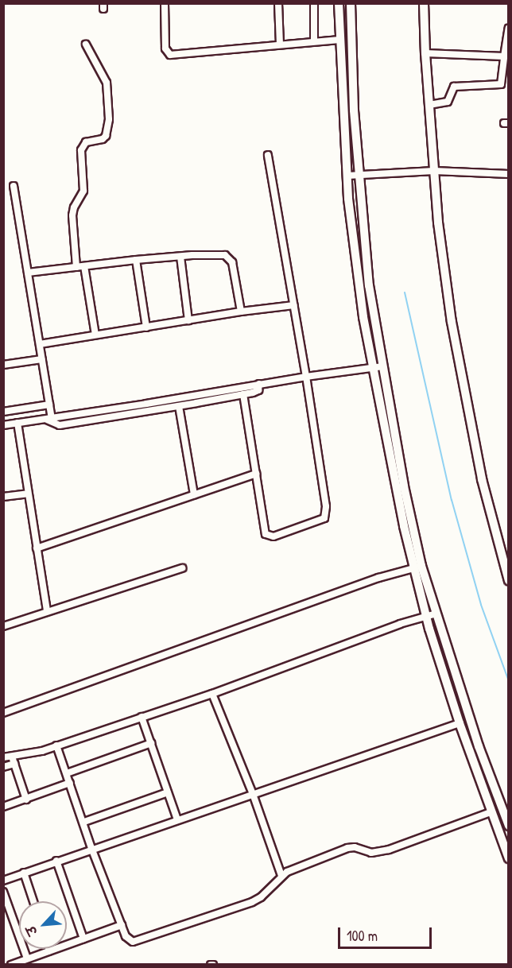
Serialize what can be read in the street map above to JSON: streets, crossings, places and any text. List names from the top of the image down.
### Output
{
  "scale_bar": "100 m",
  "north": "bottom left"
}
